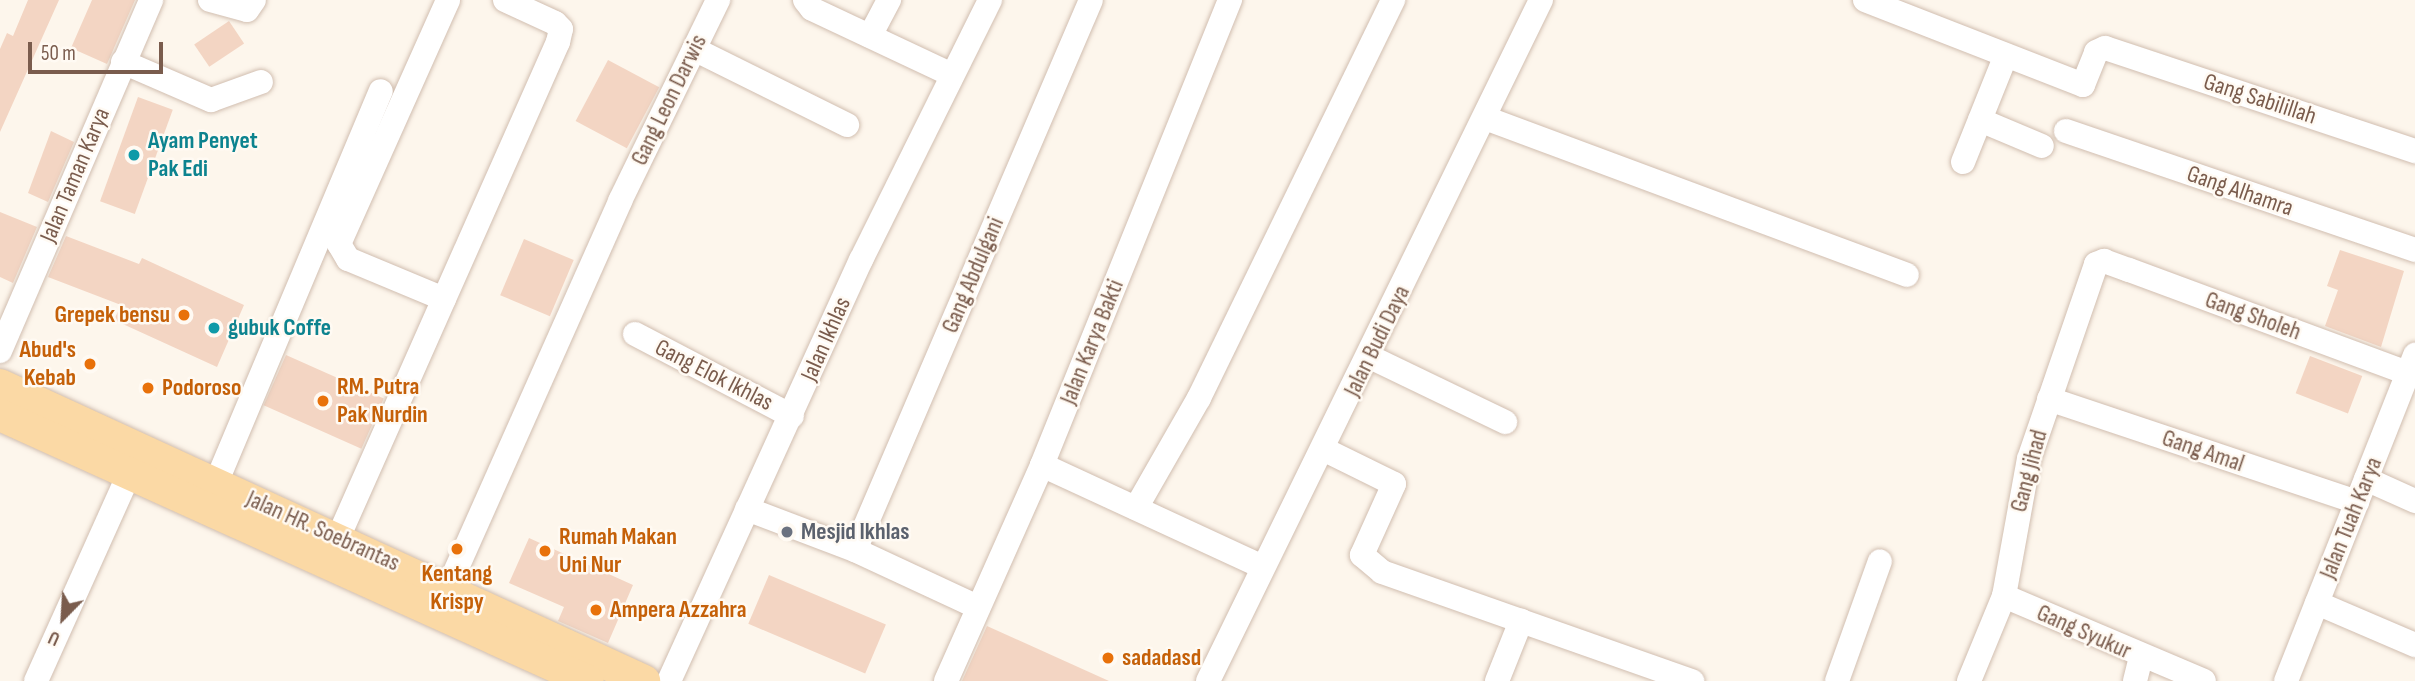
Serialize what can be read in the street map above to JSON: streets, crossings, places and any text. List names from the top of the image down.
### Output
{
  "streets": {
    "main road": ["Jalan HR. Soebrantas"],
    "street": [
      "Gang Sabilillah",
      "Gang Leon Darwis",
      "Jalan Taman Karya",
      "Gang Alhamra",
      "Gang Abdulgani",
      "Gang Sholeh",
      "Jalan Ikhlas",
      "Jalan Budi Daya",
      "Jalan Karya Bakti",
      "Gang Elok Ikhlas",
      "Gang Amal",
      "Gang Jihad",
      "Jalan Tuah Karya",
      "Gang Syukur"
    ]
  },
  "crossings": [
    ["Gang Leon Darwis", "Jalan HR. Soebrantas"],
    ["Gang Sholeh", "Gang Jihad"],
    ["Gang Sholeh", "Jalan Tuah Karya"],
    ["Jalan Ikhlas", "Gang Elok Ikhlas"],
    ["Gang Amal", "Gang Jihad"],
    ["Gang Amal", "Jalan Tuah Karya"],
    ["Gang Jihad", "Gang Syukur"]
  ],
  "places": [
    "Ayam Penyet Pak Edi",
    "Grepek bensu",
    "gubuk Coffe",
    "Abud's Kebab",
    "Podoroso",
    "RM. Putra Pak Nurdin",
    "Mesjid Ikhlas",
    "Kentang Krispy",
    "Rumah Makan Uni Nur",
    "Ampera Azzahra",
    "sadadasd"
  ],
  "scale_bar": "50 m",
  "north": "bottom left"
}
